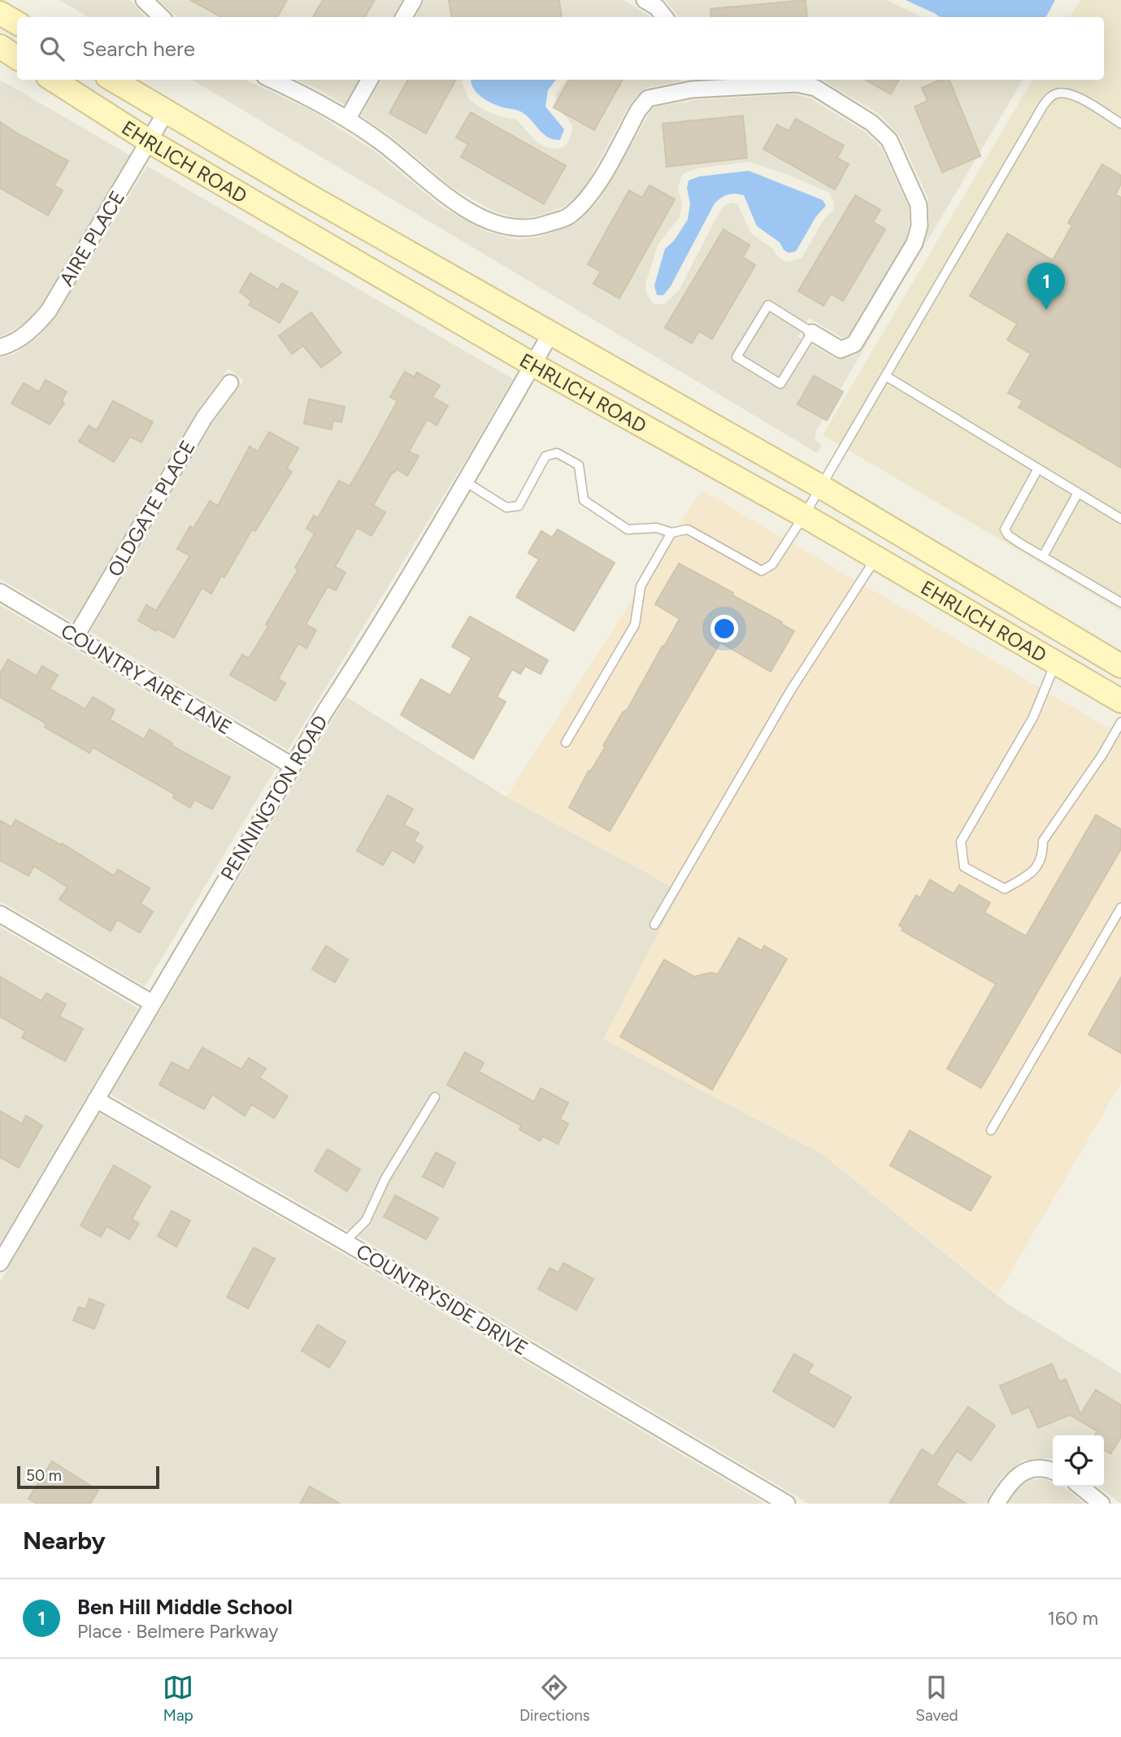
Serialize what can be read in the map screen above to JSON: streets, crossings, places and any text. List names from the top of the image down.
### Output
{
  "streets": {
    "main road": ["EHRLICH ROAD"],
    "street": [
      "AIRE PLACE",
      "OLDGATE PLACE",
      "COUNTRY AIRE LANE",
      "PENNINGTON ROAD",
      "COUNTRYSIDE DRIVE"
    ]
  },
  "crossings": [
    ["EHRLICH ROAD", "AIRE PLACE"],
    ["EHRLICH ROAD", "PENNINGTON ROAD"],
    ["OLDGATE PLACE", "COUNTRY AIRE LANE"],
    ["COUNTRY AIRE LANE", "PENNINGTON ROAD"],
    ["PENNINGTON ROAD", "COUNTRYSIDE DRIVE"]
  ],
  "scale_bar": "50 m",
  "page": {
    "search": "Search here",
    "pins": "1",
    "scale": "50 m",
    "heading": "Nearby",
    "list": [
      {
        "mark": "1",
        "name": "Ben Hill Middle School",
        "note": "Place · Belmere Parkway",
        "value": "160 m"
      }
    ],
    "nav": ["Map", "Directions", "Saved"]
  }
}
